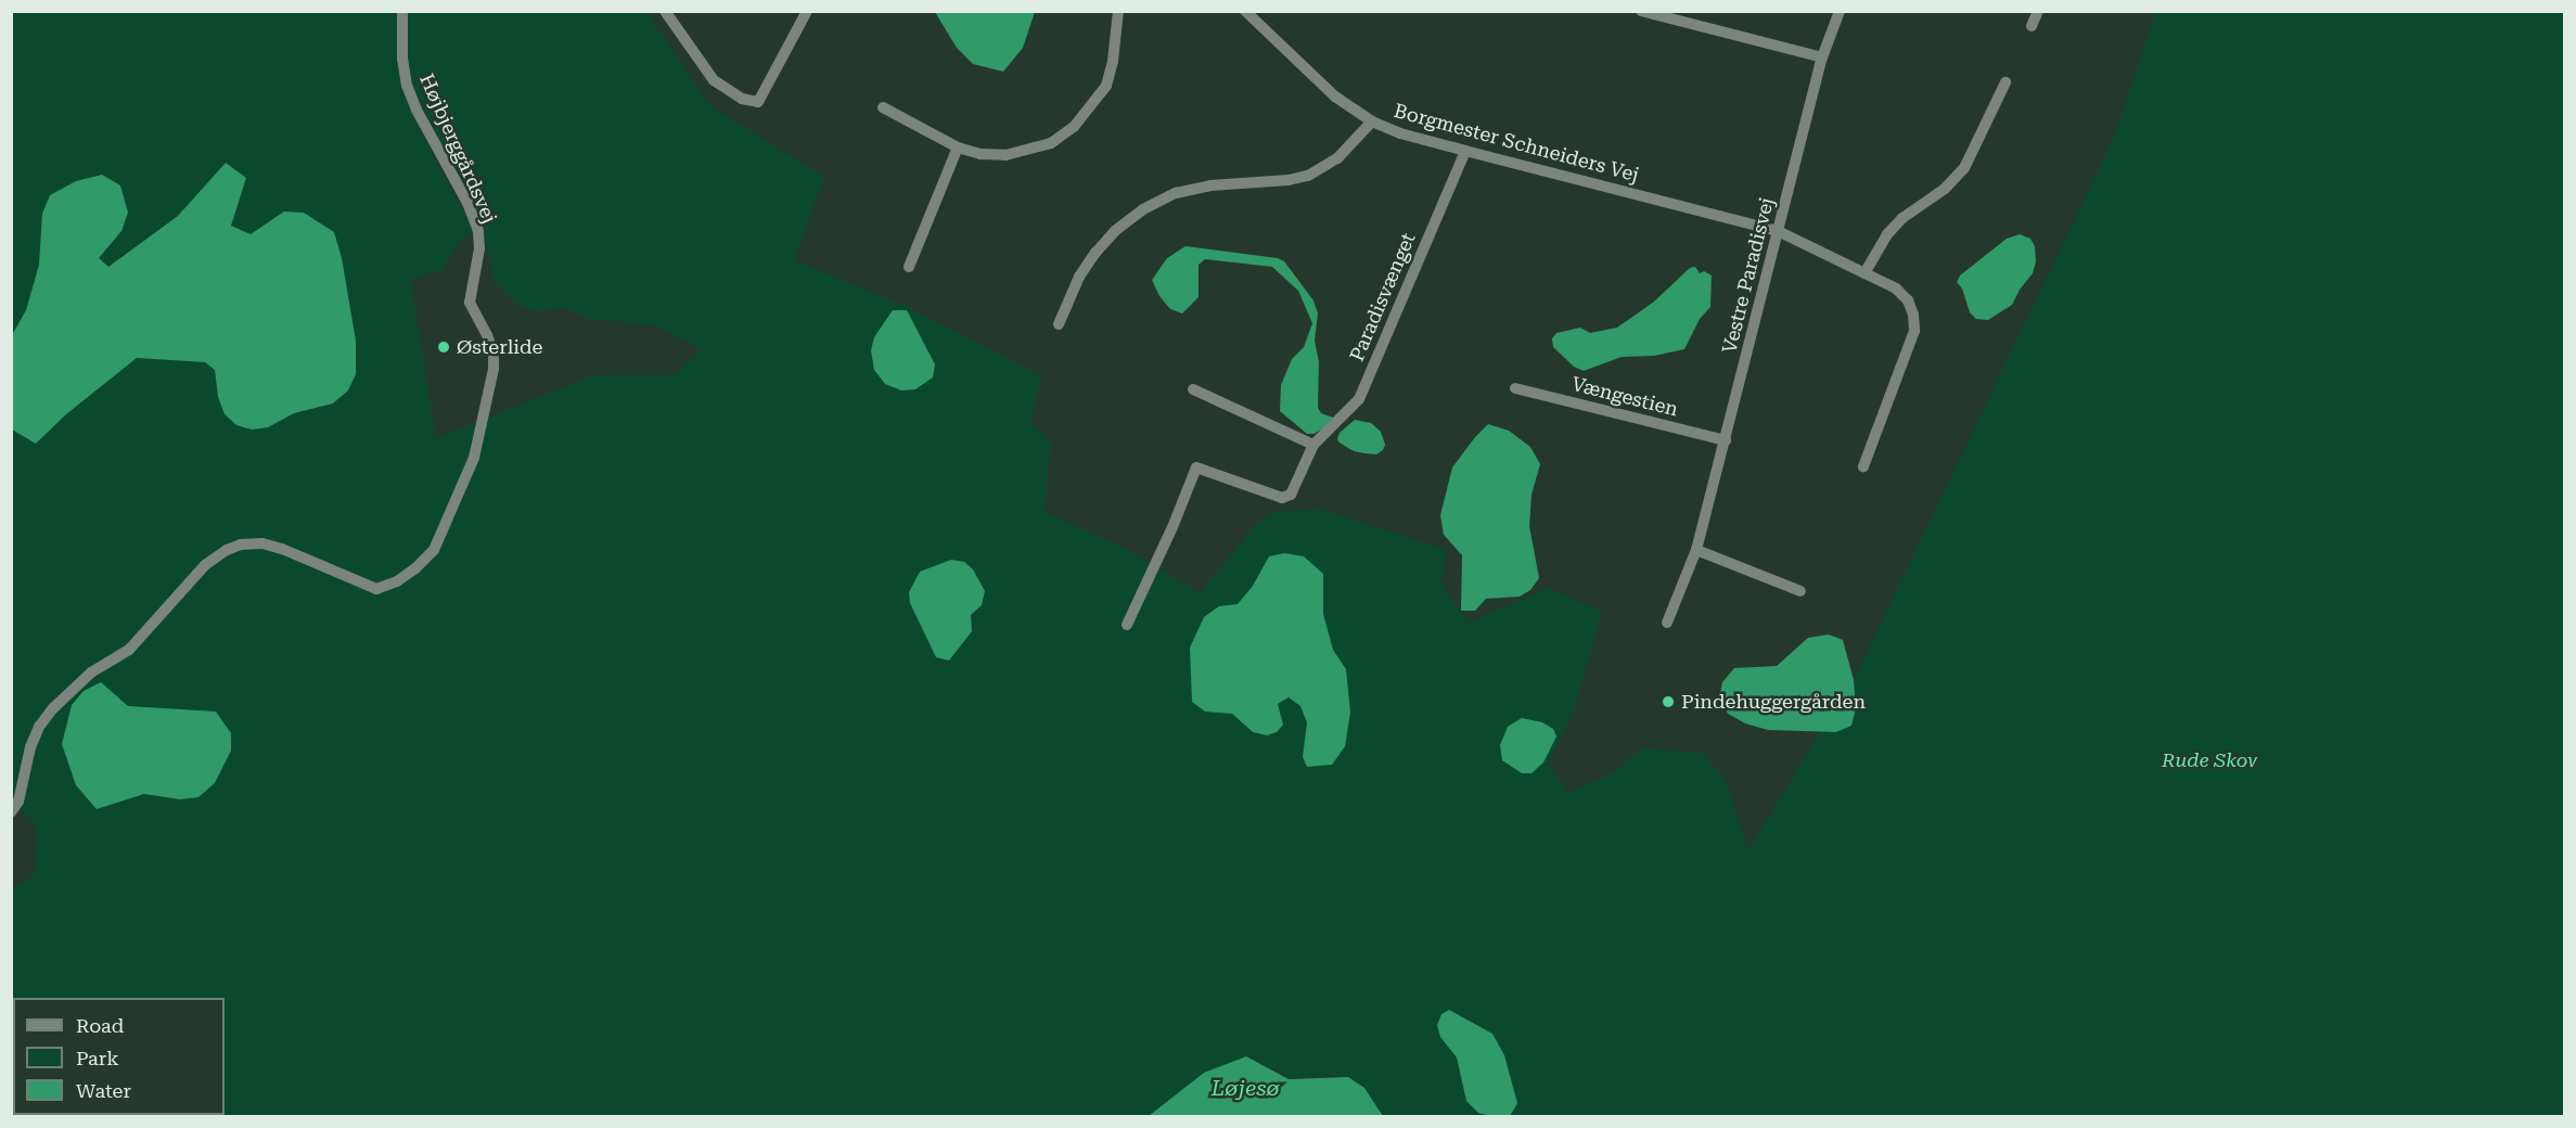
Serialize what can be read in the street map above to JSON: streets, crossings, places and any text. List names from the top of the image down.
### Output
{
  "streets": {
    "street": [
      "Borgmester Schneiders Vej",
      "Højbjerggårdsvej",
      "Vestre Paradisvej",
      "Paradisvænget",
      "Vængestien"
    ]
  },
  "crossings": [
    ["Borgmester Schneiders Vej", "Vestre Paradisvej"],
    ["Borgmester Schneiders Vej", "Paradisvænget"],
    ["Vestre Paradisvej", "Vængestien"]
  ],
  "water": ["Løjesø"],
  "parks": ["Rude Skov"],
  "places": ["Østerlide", "Pindehuggergården"],
  "legend": ["Road", "Park", "Water"]
}
